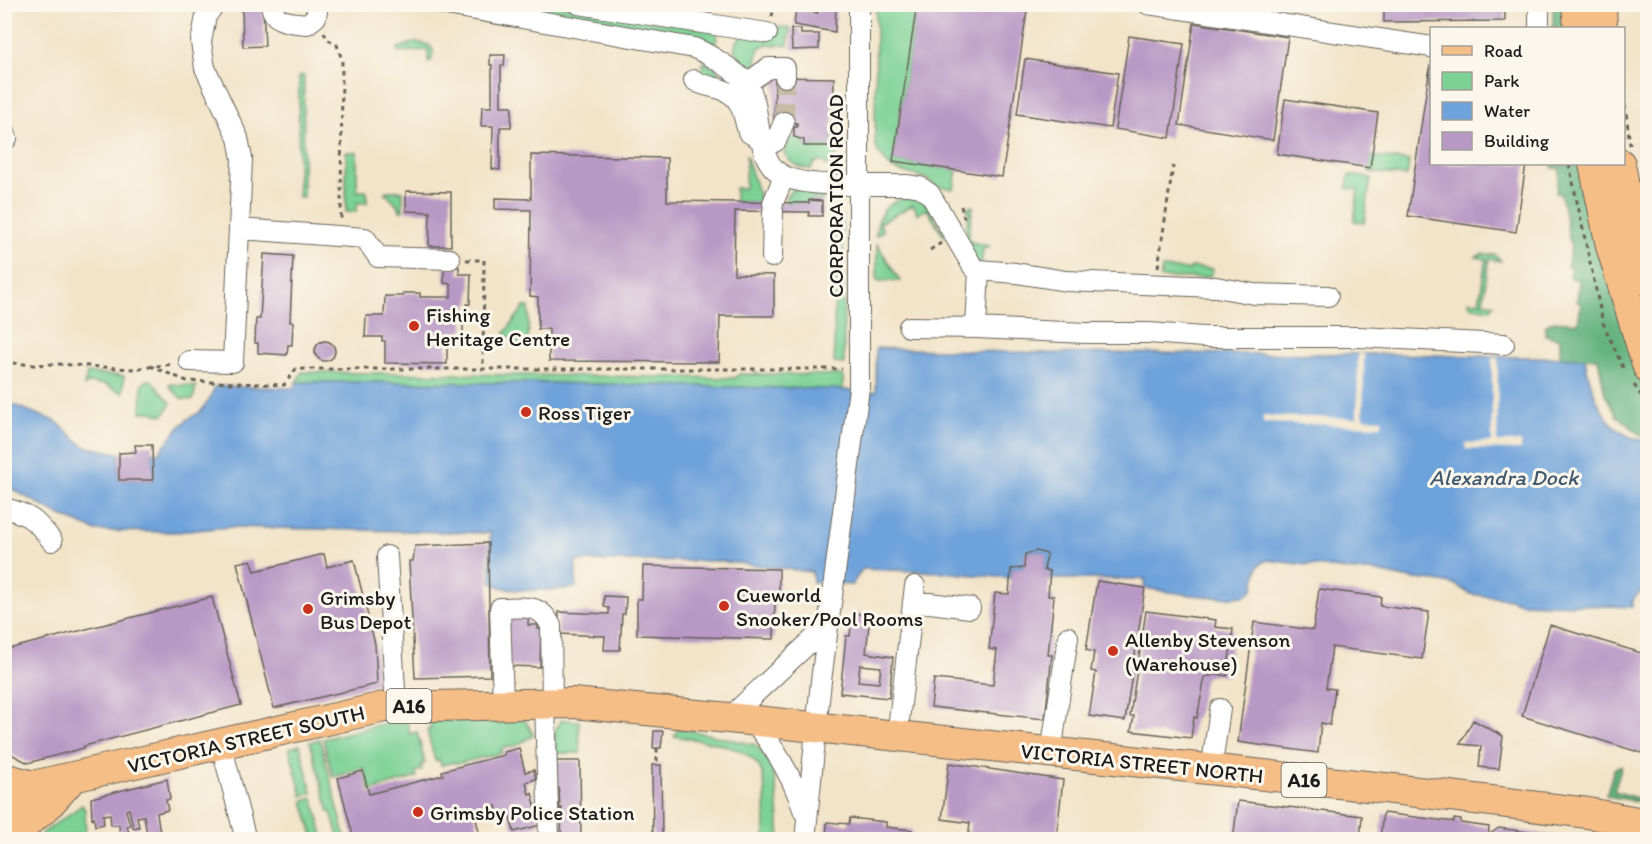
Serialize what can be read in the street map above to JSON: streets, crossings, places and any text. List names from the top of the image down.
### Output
{
  "streets": {
    "highway": ["A16", "VICTORIA STREET SOUTH", "VICTORIA STREET NORTH"],
    "street": ["CORPORATION ROAD"]
  },
  "crossings": [
    ["CORPORATION ROAD", "VICTORIA STREET SOUTH"],
    ["CORPORATION ROAD", "VICTORIA STREET NORTH"],
    ["VICTORIA STREET SOUTH", "VICTORIA STREET NORTH"]
  ],
  "water": ["Alexandra Dock"],
  "places": [
    "Fishing Heritage Centre",
    "Ross Tiger",
    "Cueworld Snooker/Pool Rooms",
    "Grimsby Bus Depot",
    "Allenby Stevenson (Warehouse)",
    "Grimsby Police Station"
  ],
  "legend": [
    "Road",
    "Park",
    "Water",
    "Building"
  ]
}
